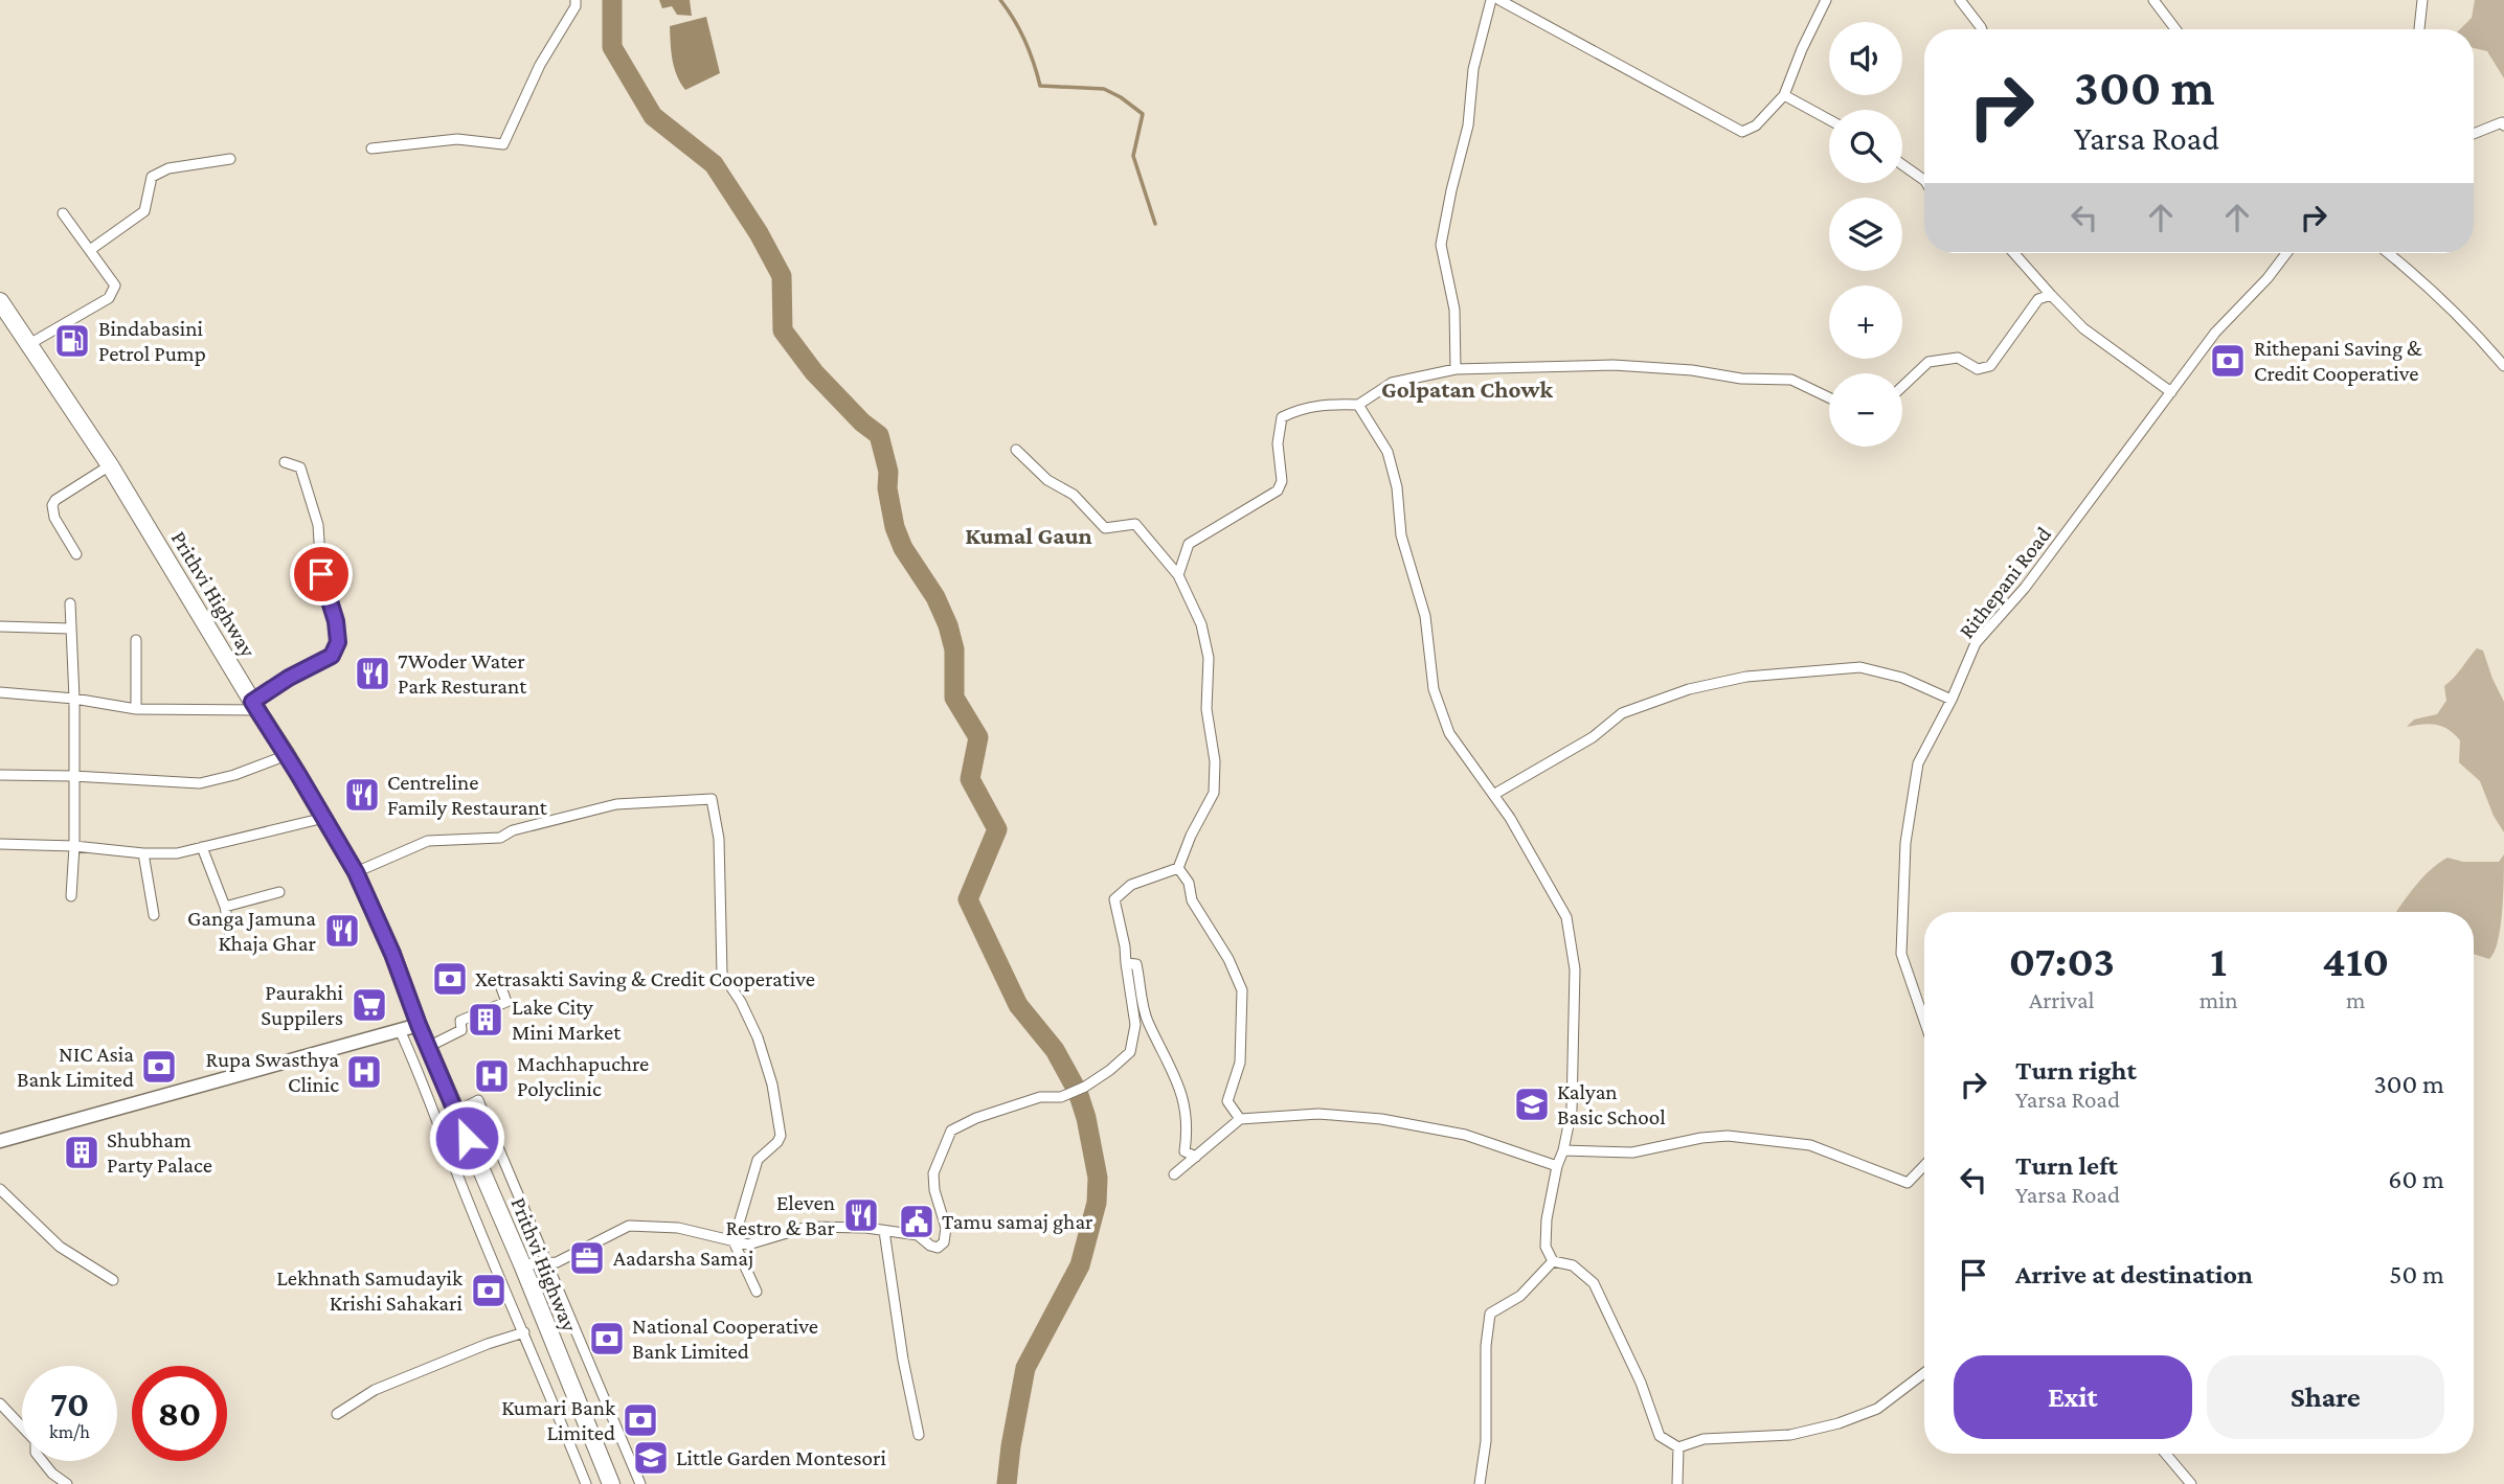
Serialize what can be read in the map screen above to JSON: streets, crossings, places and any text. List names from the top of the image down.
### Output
{
  "streets": {
    "highway": ["Prithvi Highway"],
    "street": ["Rithepani Road"]
  },
  "districts": ["Golpatan Chowk", "Kumal Gaun"],
  "places": {
    "fuel station": ["Bindabasini Petrol Pump"],
    "bank": [
      "Rithepani Saving & Credit Cooperative",
      "Xetrasakti Saving & Credit Cooperative",
      "NIC Asia Bank Limited",
      "Lekhnath Samudayik Krishi Sahakari",
      "National Cooperative Bank Limited",
      "Kumari Bank Limited"
    ],
    "restaurant": [
      "7Woder Water Park Resturant",
      "Centreline Family Restaurant",
      "Ganga Jamuna Khaja Ghar",
      "Eleven Restro & Bar"
    ],
    "supermarket": ["Paurakhi Suppilers"],
    "building": ["Lake City Mini Market", "Shubham Party Palace"],
    "hospital": ["Rupa Swasthya Clinic", "Machhapuchre Polyclinic"],
    "school or university": ["Kalyan Basic School", "Little Garden Montesori"],
    "public building": ["Tamu samaj ghar"],
    "office": ["Aadarsha Samaj"]
  },
  "page": {
    "map_buttons": ["+", "−"],
    "turn": ["300 m", "Yarsa Road"],
    "eta": [
      "07:03",
      "Arrival",
      "1",
      "min",
      "410",
      "m"
    ],
    "list": [
      {
        "name": "Turn right",
        "note": "Yarsa Road",
        "value": "300 m"
      },
      {
        "name": "Turn left",
        "note": "Yarsa Road",
        "value": "60 m"
      },
      {
        "name": "Arrive at destination",
        "value": "50 m"
      }
    ],
    "buttons": ["Exit", "Share"],
    "speed": "70 km/h",
    "limit": "80"
  }
}
